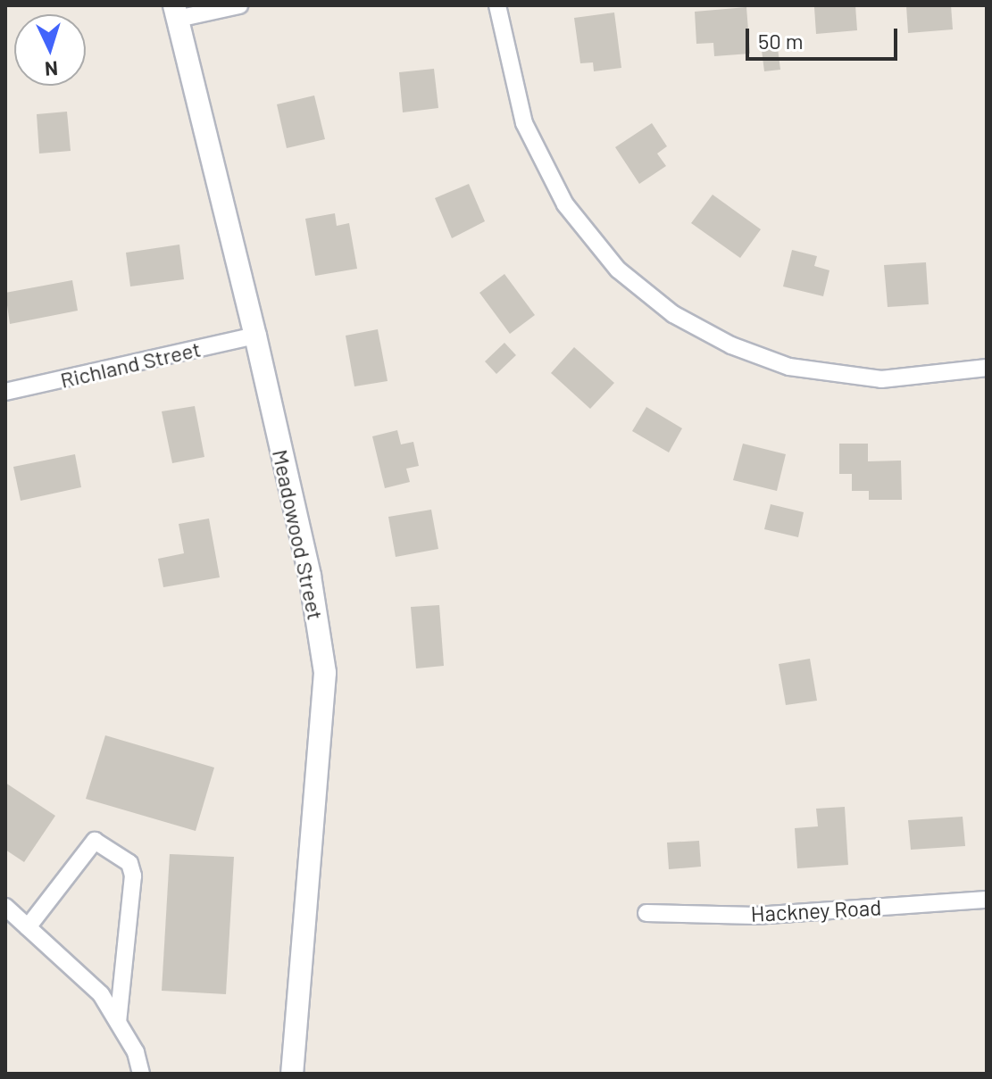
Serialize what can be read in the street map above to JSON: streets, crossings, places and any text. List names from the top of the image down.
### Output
{
  "streets": {
    "street": ["Richland Street", "Meadowood Street", "Hackney Road"]
  },
  "crossings": [
    ["Richland Street", "Meadowood Street"]
  ],
  "scale_bar": "50 m",
  "north": "bottom"
}
